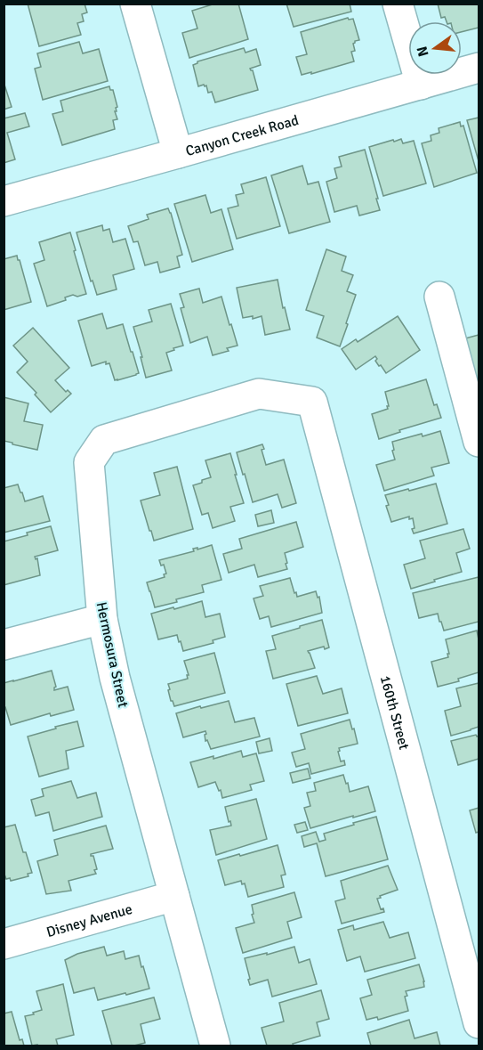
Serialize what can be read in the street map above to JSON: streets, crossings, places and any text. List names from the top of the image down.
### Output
{
  "streets": {
    "street": [
      "Canyon Creek Road",
      "Hermosura Street",
      "160th Street",
      "Disney Avenue"
    ]
  },
  "crossings": [
    ["Hermosura Street", "160th Street"],
    ["Hermosura Street", "Disney Avenue"]
  ],
  "north": "left"
}
